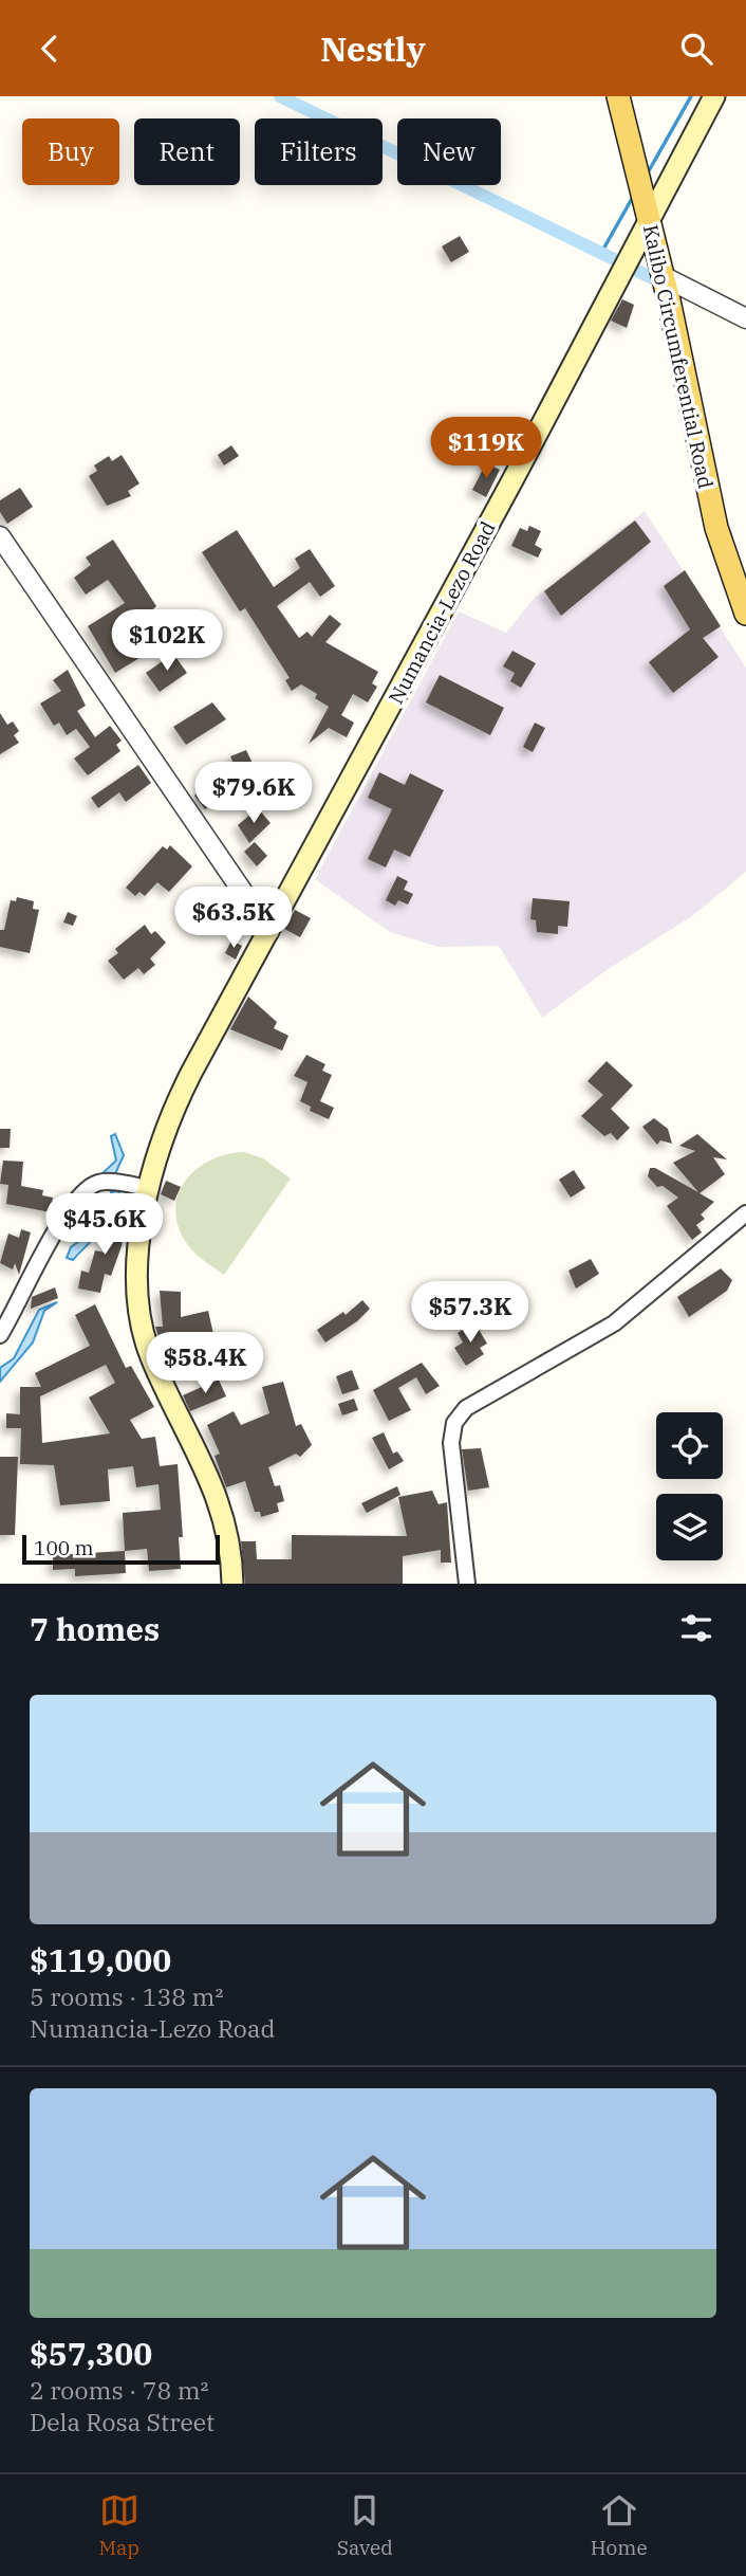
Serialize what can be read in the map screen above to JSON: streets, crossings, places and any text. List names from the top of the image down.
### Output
{
  "streets": {
    "main road": ["Kalibo Circumferential Road", "Numancia-Lezo Road"]
  },
  "crossings": [
    ["Kalibo Circumferential Road", "Numancia-Lezo Road"]
  ],
  "scale_bar": "100 m",
  "page": {
    "header": "Nestly",
    "chip": [
      "Buy",
      "Rent",
      "Filters",
      "New"
    ],
    "price": [
      "$119K",
      "$102K",
      "$79.6K",
      "$63.5K",
      "$45.6K",
      "$57.3K",
      "$58.4K"
    ],
    "scale": "100 m",
    "heading": "7 homes",
    "list": [
      {
        "name": "$119,000",
        "note": "5 rooms · 138 m² · Numancia-Lezo Road"
      },
      {
        "name": "$57,300",
        "note": "2 rooms · 78 m² · Dela Rosa Street"
      }
    ],
    "tabs": ["Map", "Saved", "Home"]
  }
}
